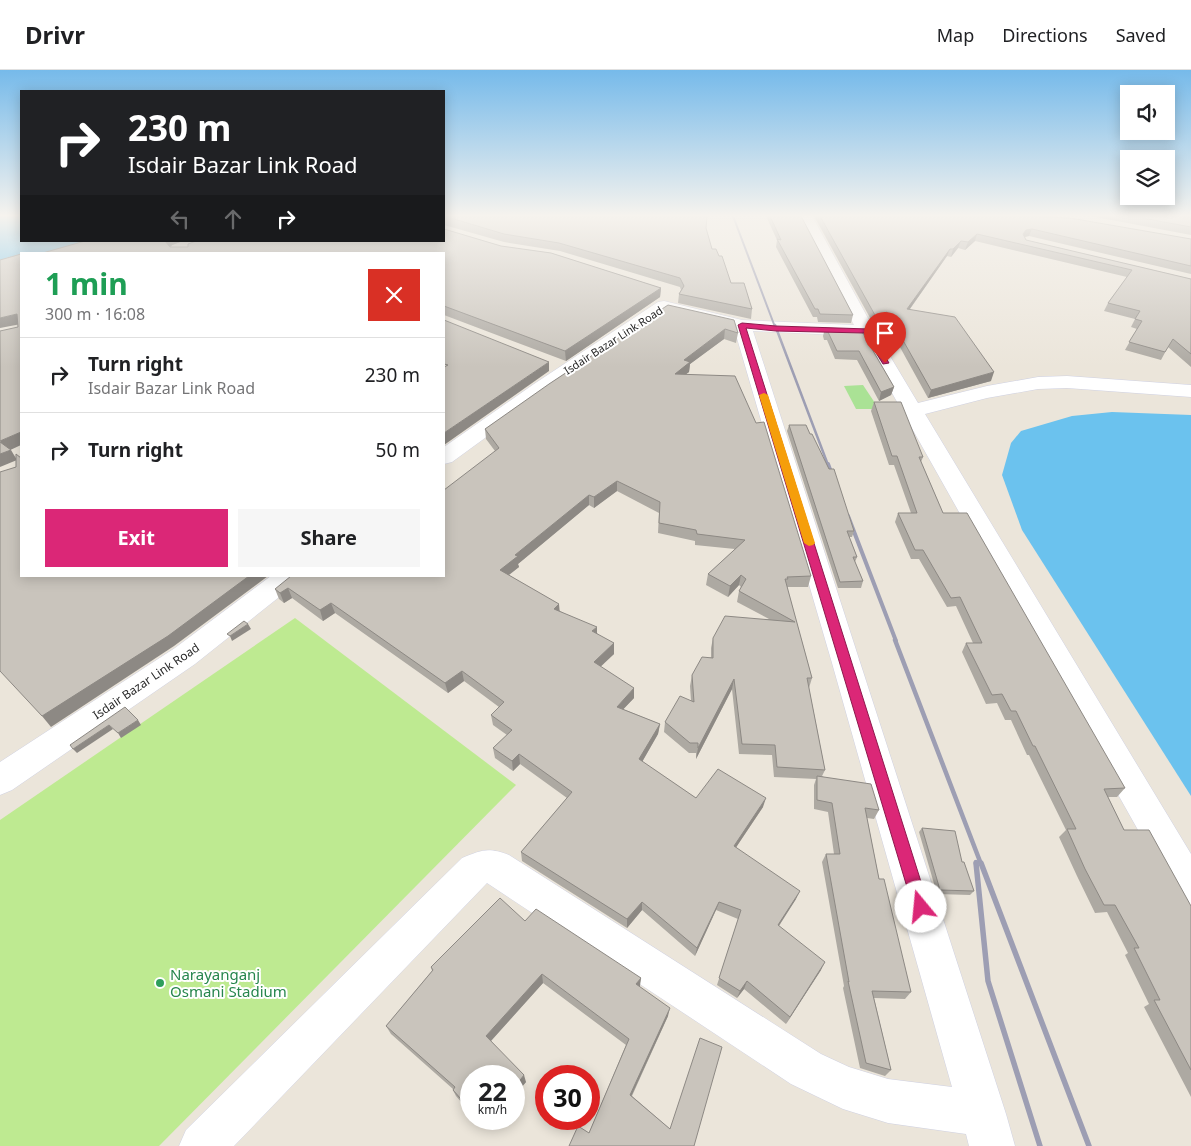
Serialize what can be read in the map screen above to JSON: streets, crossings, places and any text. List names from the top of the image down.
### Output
{
  "streets": {
    "street": ["Isdair Bazar Link Road"]
  },
  "places": ["Narayanganj Osmani Stadium"],
  "page": {
    "header": "Drivr",
    "nav": ["Map", "Directions", "Saved"],
    "turn": ["230 m", "Isdair Bazar Link Road"],
    "heading": ["1 min", "300 m · 16:08"],
    "list": [
      {
        "name": "Turn right",
        "note": "Isdair Bazar Link Road",
        "value": "230 m"
      },
      {
        "name": "Turn right",
        "value": "50 m"
      }
    ],
    "buttons": ["Exit", "Share"],
    "speed": "22 km/h",
    "limit": "30"
  }
}
